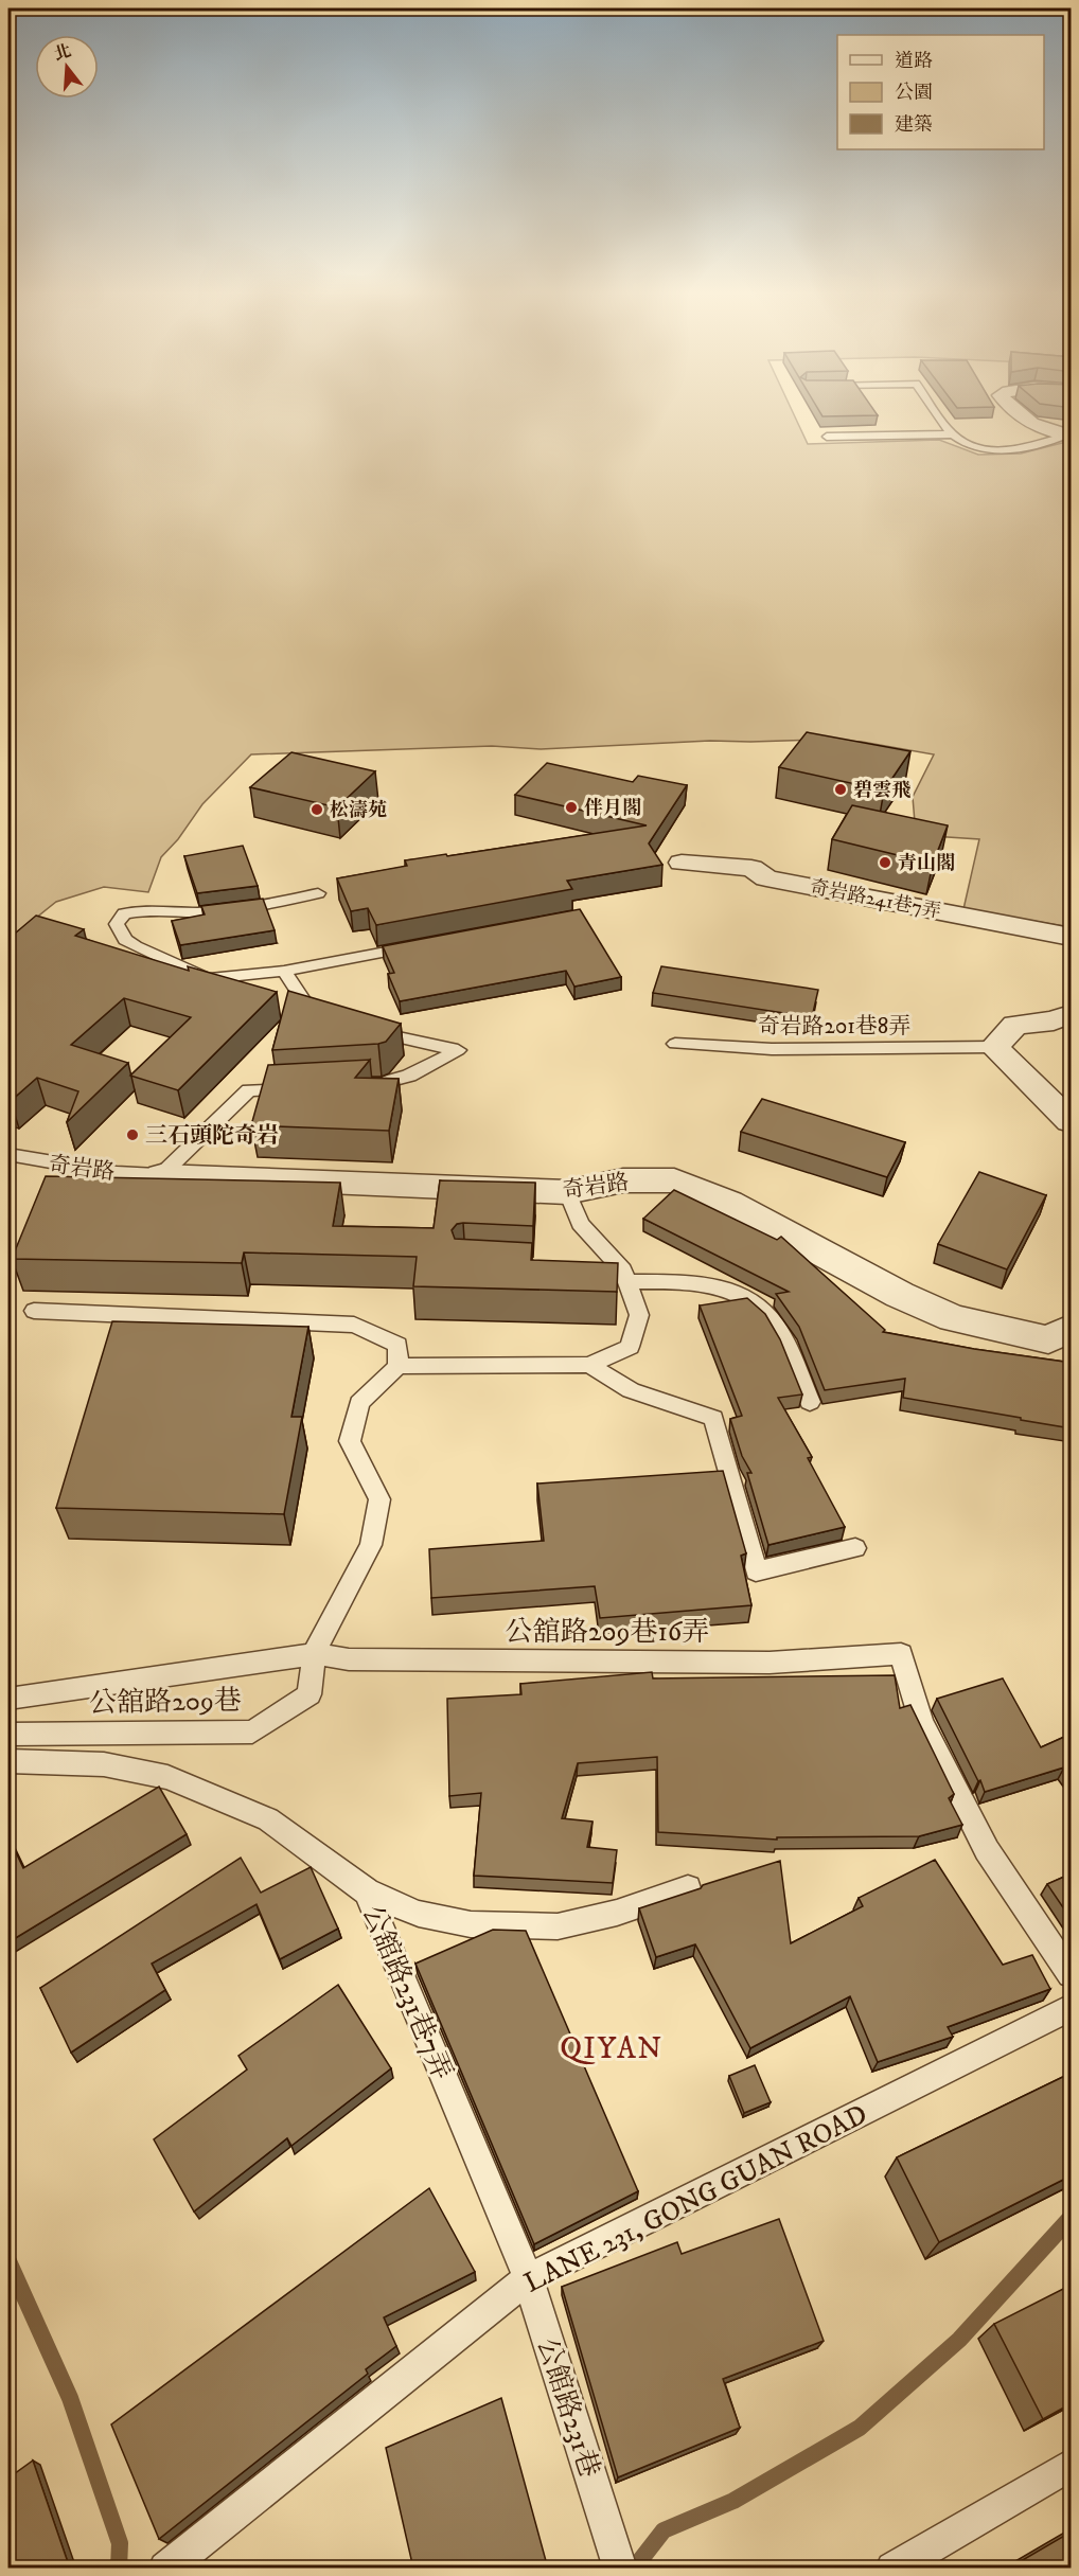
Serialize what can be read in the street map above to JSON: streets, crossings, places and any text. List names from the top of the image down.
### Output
{
  "streets": {
    "street": ["奇岩路241巷7弄", "奇岩路"],
    "lane": [
      "奇岩路201巷8弄",
      "公舘路209巷16弄",
      "公舘路209巷",
      "公舘路231巷7弄",
      "LANE 231, GONG GUAN ROAD",
      "公館路231巷"
    ]
  },
  "crossings": [
    ["公舘路209巷16弄", "公舘路209巷"],
    ["公舘路231巷7弄", "LANE 231, GONG GUAN ROAD"],
    ["公舘路231巷7弄", "公館路231巷"],
    ["LANE 231, GONG GUAN ROAD", "公館路231巷"]
  ],
  "districts": ["QIYAN"],
  "places": [
    "碧雲飛",
    "伴月閣",
    "松濤苑",
    "青山閣",
    "三石頭陀奇岩"
  ],
  "legend": ["道路", "公園", "建築"],
  "north": "top"
}
